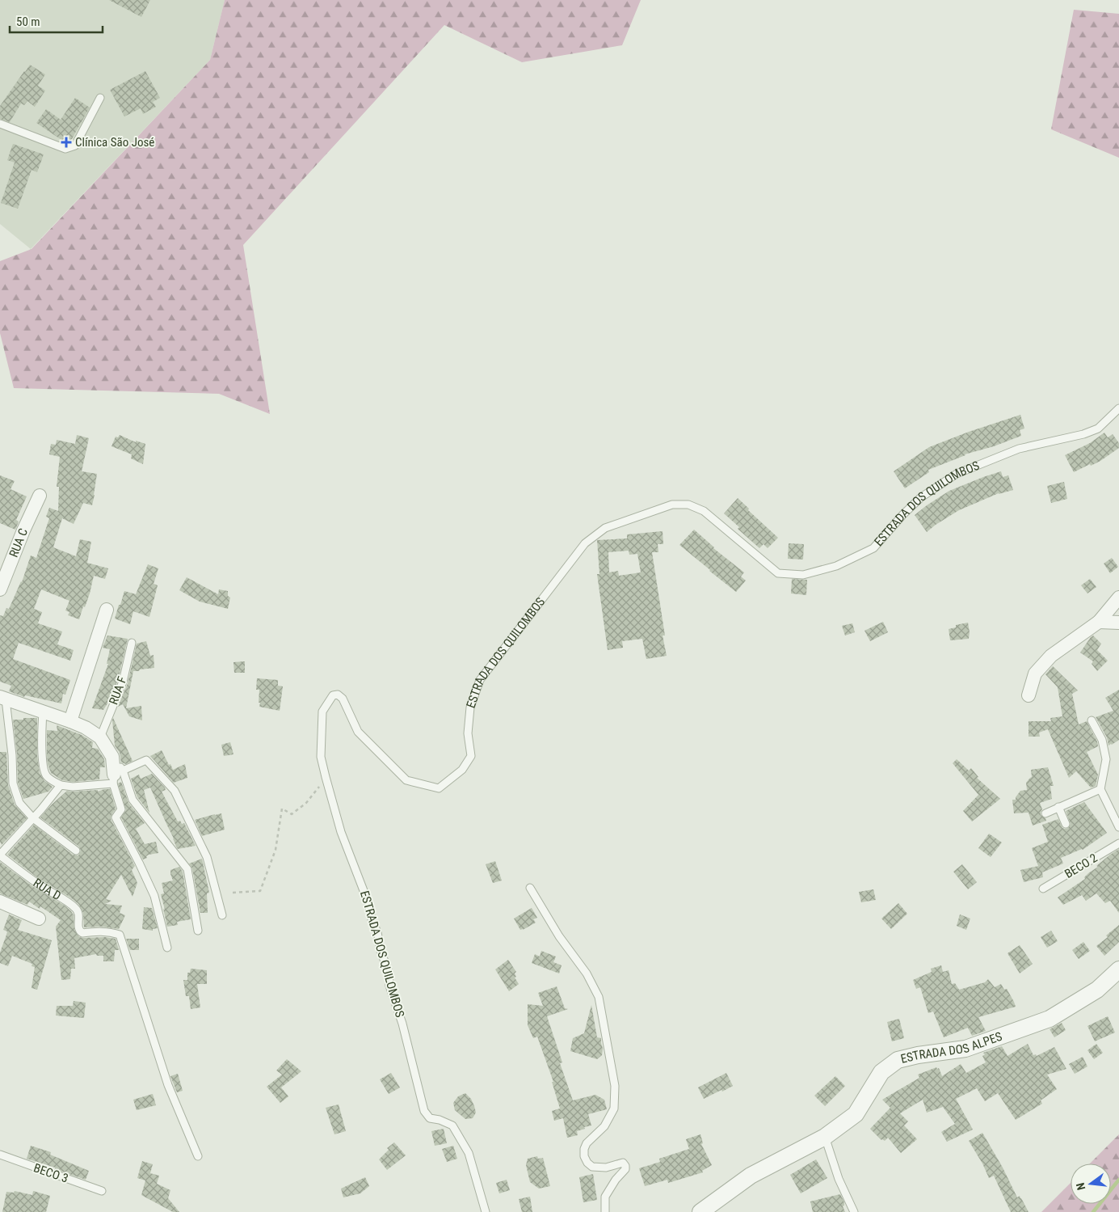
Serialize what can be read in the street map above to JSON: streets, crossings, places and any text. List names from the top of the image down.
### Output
{
  "streets": {
    "street": ["RUA C", "ESTRADA DOS ALPES"],
    "lane": [
      "ESTRADA DOS QUILOMBOS",
      "RUA F",
      "BECO 2",
      "RUA D",
      "BECO 3"
    ]
  },
  "places": {
    "health": ["Clínica São José"]
  },
  "scale_bar": "50 m",
  "north": "left"
}
